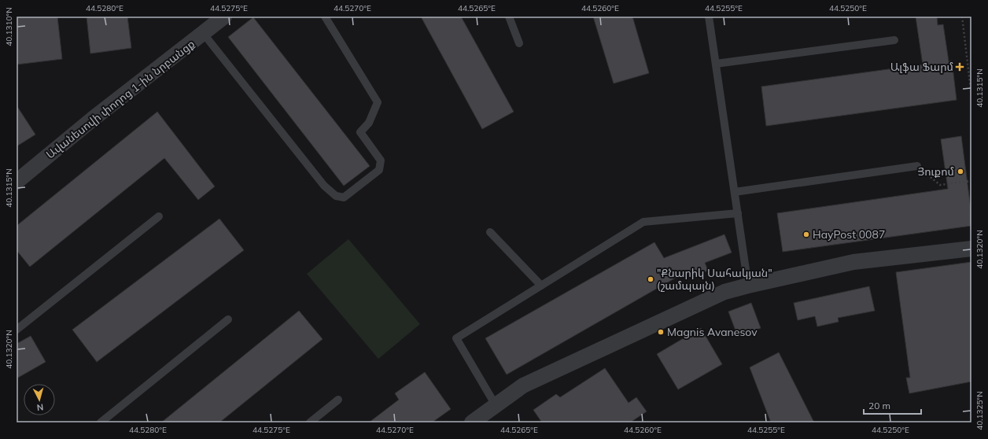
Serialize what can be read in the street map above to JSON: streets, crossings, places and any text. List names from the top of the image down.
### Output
{
  "streets": {
    "street": ["Ավանեսովի փողոց 1-ին նրբանցք"]
  },
  "places": {
    "health": ["Ալֆա Ֆարմ"],
    "other": [
      "Յուքոմ",
      "HayPost 0087",
      "\"Քնարիկ Սահակյան\" (շամպայն)",
      "Magnis Avanesov"
    ]
  },
  "scale_bar": "20 m",
  "north": "bottom",
  "coordinates": [
    "44.5280°E",
    "44.5275°E",
    "44.5270°E",
    "44.5265°E",
    "44.5260°E",
    "44.5255°E",
    "44.5250°E",
    "40.1310°N",
    "40.1315°N",
    "40.1320°N",
    "40.1325°N"
  ]
}
